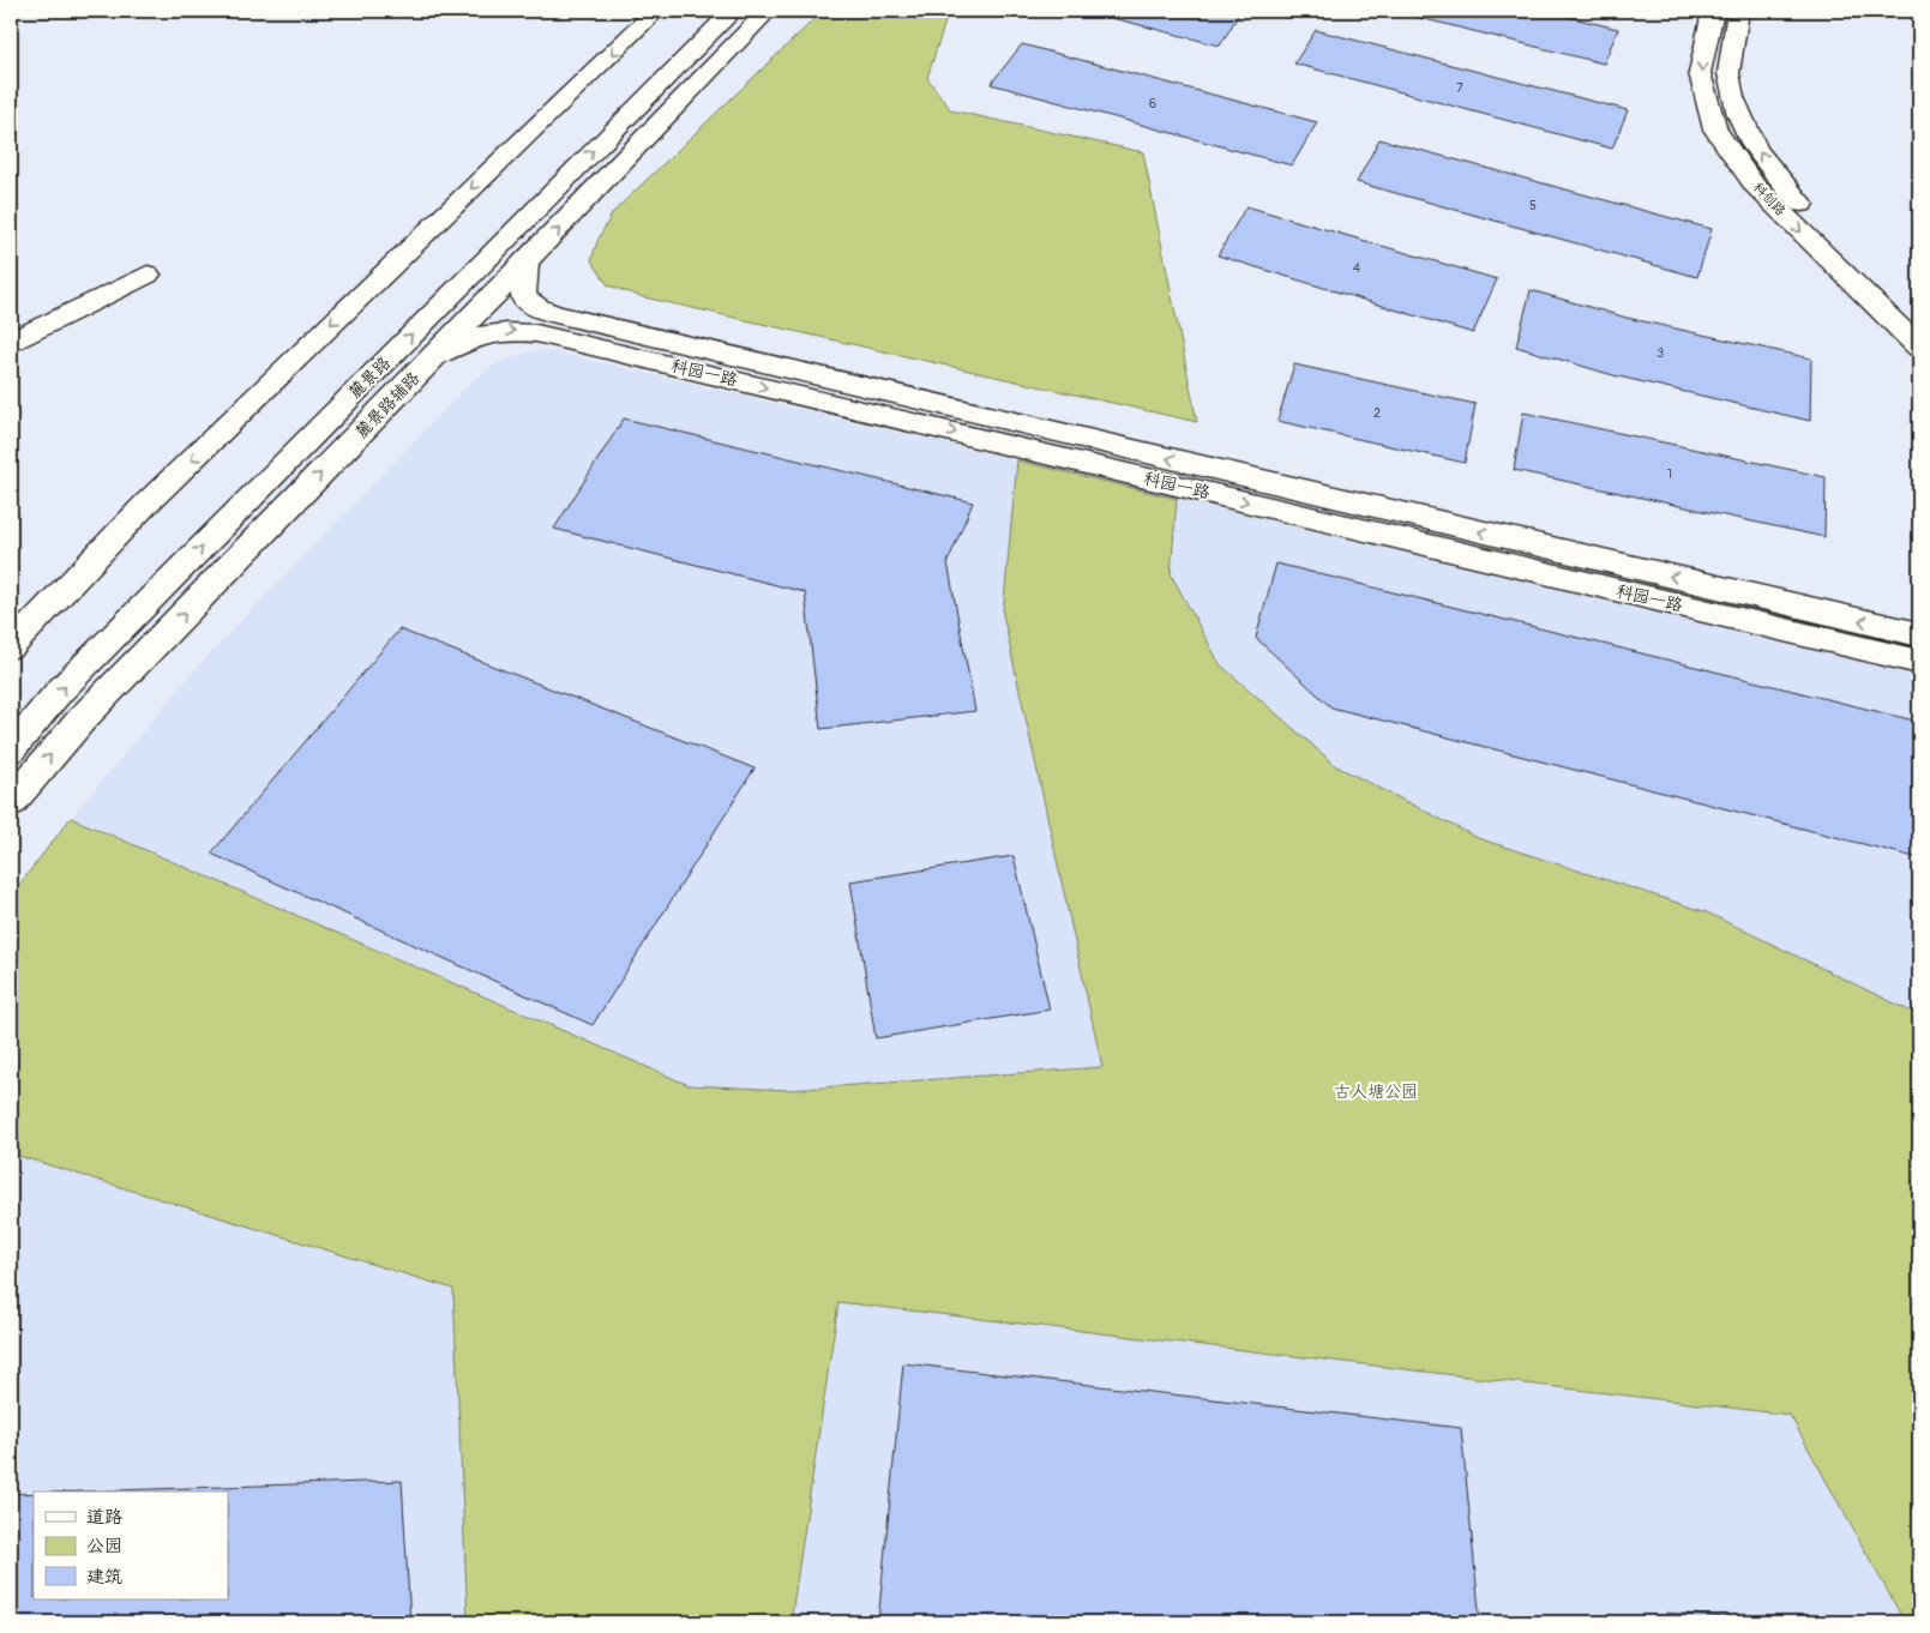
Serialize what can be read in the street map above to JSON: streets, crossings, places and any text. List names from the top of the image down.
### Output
{
  "streets": {
    "main road": [
      "科创路",
      "科园一路",
      "麓景路",
      "麓景路辅路"
    ]
  },
  "crossings": [
    ["科园一路", "麓景路辅路"]
  ],
  "parks": ["古人塘公园"],
  "house_numbers": [
    "7",
    "6",
    "5",
    "4",
    "3",
    "2",
    "1"
  ],
  "legend": ["道路", "公园", "建筑"]
}
